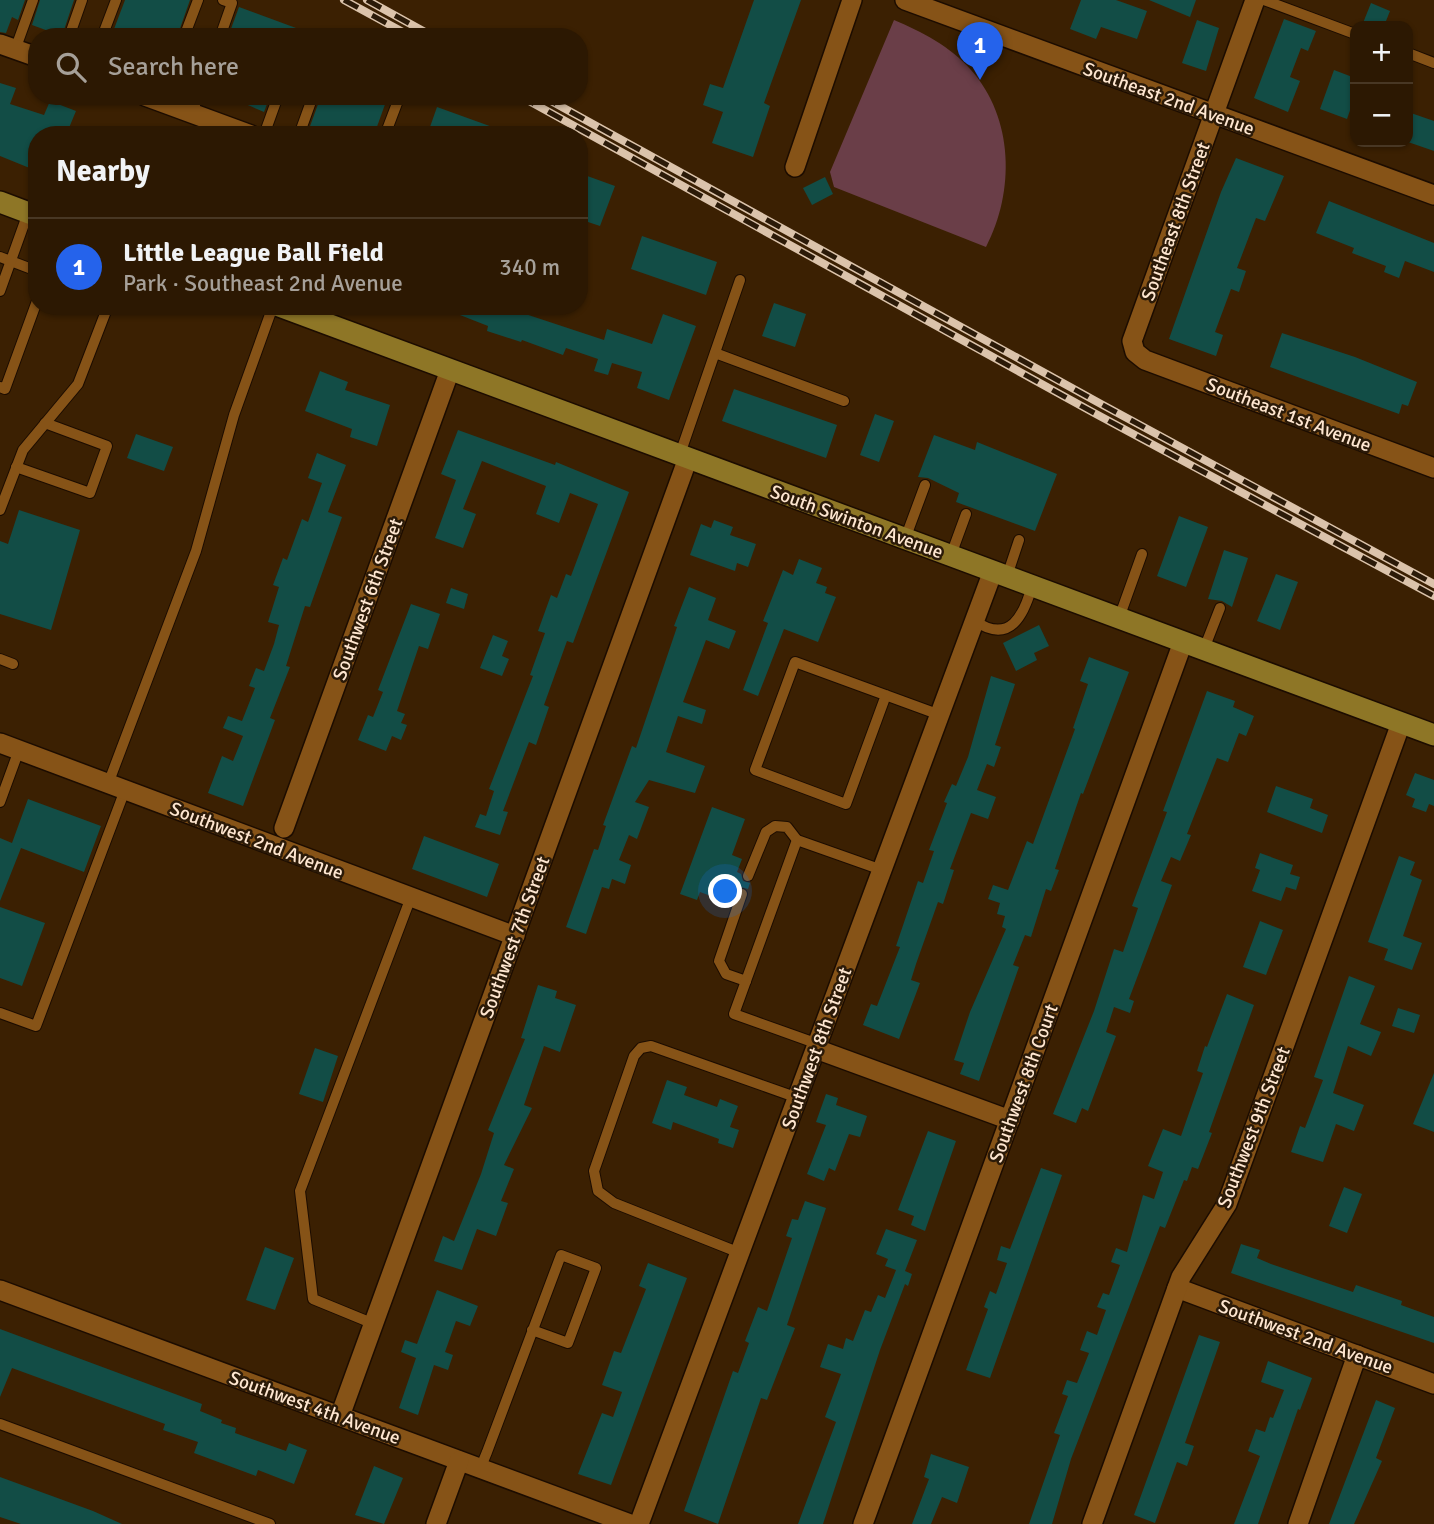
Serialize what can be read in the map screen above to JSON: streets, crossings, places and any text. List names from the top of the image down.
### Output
{
  "streets": {
    "street": [
      "Southeast 2nd Avenue",
      "Southeast 8th Street",
      "Southeast 1st Avenue",
      "South Swinton Avenue",
      "Southwest 6th Street",
      "Southwest 2nd Avenue",
      "Southwest 7th Street",
      "Southwest 8th Street",
      "Southwest 8th Court",
      "Southwest 9th Street",
      "Southwest 4th Avenue"
    ]
  },
  "crossings": [
    ["Southeast 2nd Avenue", "Southeast 8th Street"],
    ["Southeast 8th Street", "Southeast 1st Avenue"],
    ["South Swinton Avenue", "Southwest 6th Street"],
    ["South Swinton Avenue", "Southwest 7th Street"],
    ["South Swinton Avenue", "Southwest 8th Street"],
    ["South Swinton Avenue", "Southwest 8th Court"],
    ["South Swinton Avenue", "Southwest 9th Street"],
    ["Southwest 2nd Avenue", "Southwest 7th Street"],
    ["Southwest 2nd Avenue", "Southwest 9th Street"],
    ["Southwest 7th Street", "Southwest 4th Avenue"]
  ],
  "page": {
    "map_buttons": ["+", "−"],
    "pins": "1",
    "search": "Search here",
    "heading": "Nearby",
    "list": [
      {
        "mark": "1",
        "name": "Little League Ball Field",
        "note": "Park · Southeast 2nd Avenue",
        "value": "340 m"
      }
    ]
  }
}
